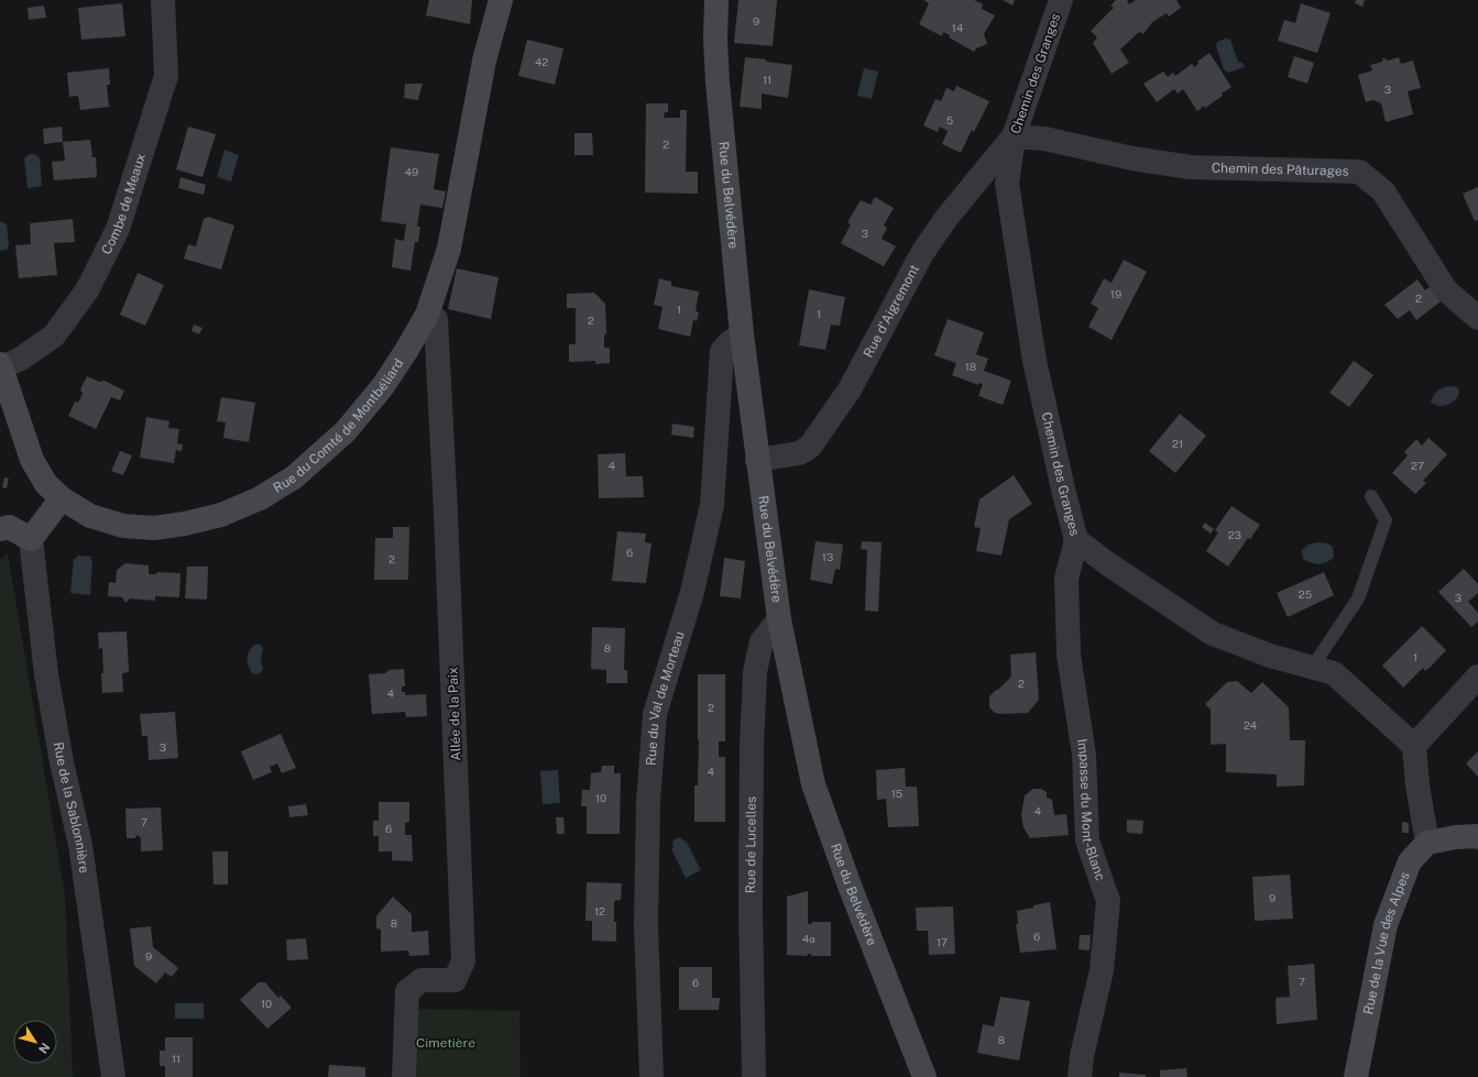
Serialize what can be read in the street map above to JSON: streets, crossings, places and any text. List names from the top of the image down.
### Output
{
  "streets": {
    "street": [
      "Chemin des Granges",
      "Chemin des Pâturages",
      "Rue du Belvédère",
      "Combe de Meaux",
      "Rue d'Aigremont",
      "Rue du Comté de Montbéliard",
      "Rue du Val de Morteau",
      "Allée de la Paix",
      "Rue de la Sablonnière",
      "Impasse du Mont-Blanc",
      "Rue de Lucelles",
      "Rue de la Vue des Alpes"
    ]
  },
  "crossings": [
    ["Chemin des Granges", "Chemin des Pâturages"],
    ["Chemin des Granges", "Rue d'Aigremont"],
    ["Chemin des Granges", "Impasse du Mont-Blanc"],
    ["Chemin des Pâturages", "Rue d'Aigremont"],
    ["Rue du Belvédère", "Rue d'Aigremont"],
    ["Rue du Belvédère", "Rue du Val de Morteau"],
    ["Rue du Belvédère", "Rue de Lucelles"],
    ["Combe de Meaux", "Rue du Comté de Montbéliard"],
    ["Rue du Comté de Montbéliard", "Allée de la Paix"]
  ],
  "parks": ["Cimetière"],
  "house_numbers": [
    "9",
    "14",
    "42",
    "11",
    "3",
    "5",
    "2",
    "49",
    "3",
    "19",
    "2",
    "1",
    "1",
    "2",
    "18",
    "21",
    "4",
    "27",
    "23",
    "6",
    "13",
    "2",
    "25",
    "3",
    "8",
    "1",
    "2",
    "4",
    "2",
    "24",
    "3",
    "4",
    "15",
    "10",
    "4",
    "7",
    "6",
    "9",
    "12",
    "8",
    "6",
    "4a",
    "17",
    "9",
    "7",
    "6",
    "10",
    "8",
    "11"
  ],
  "north": "bottom right"
}
